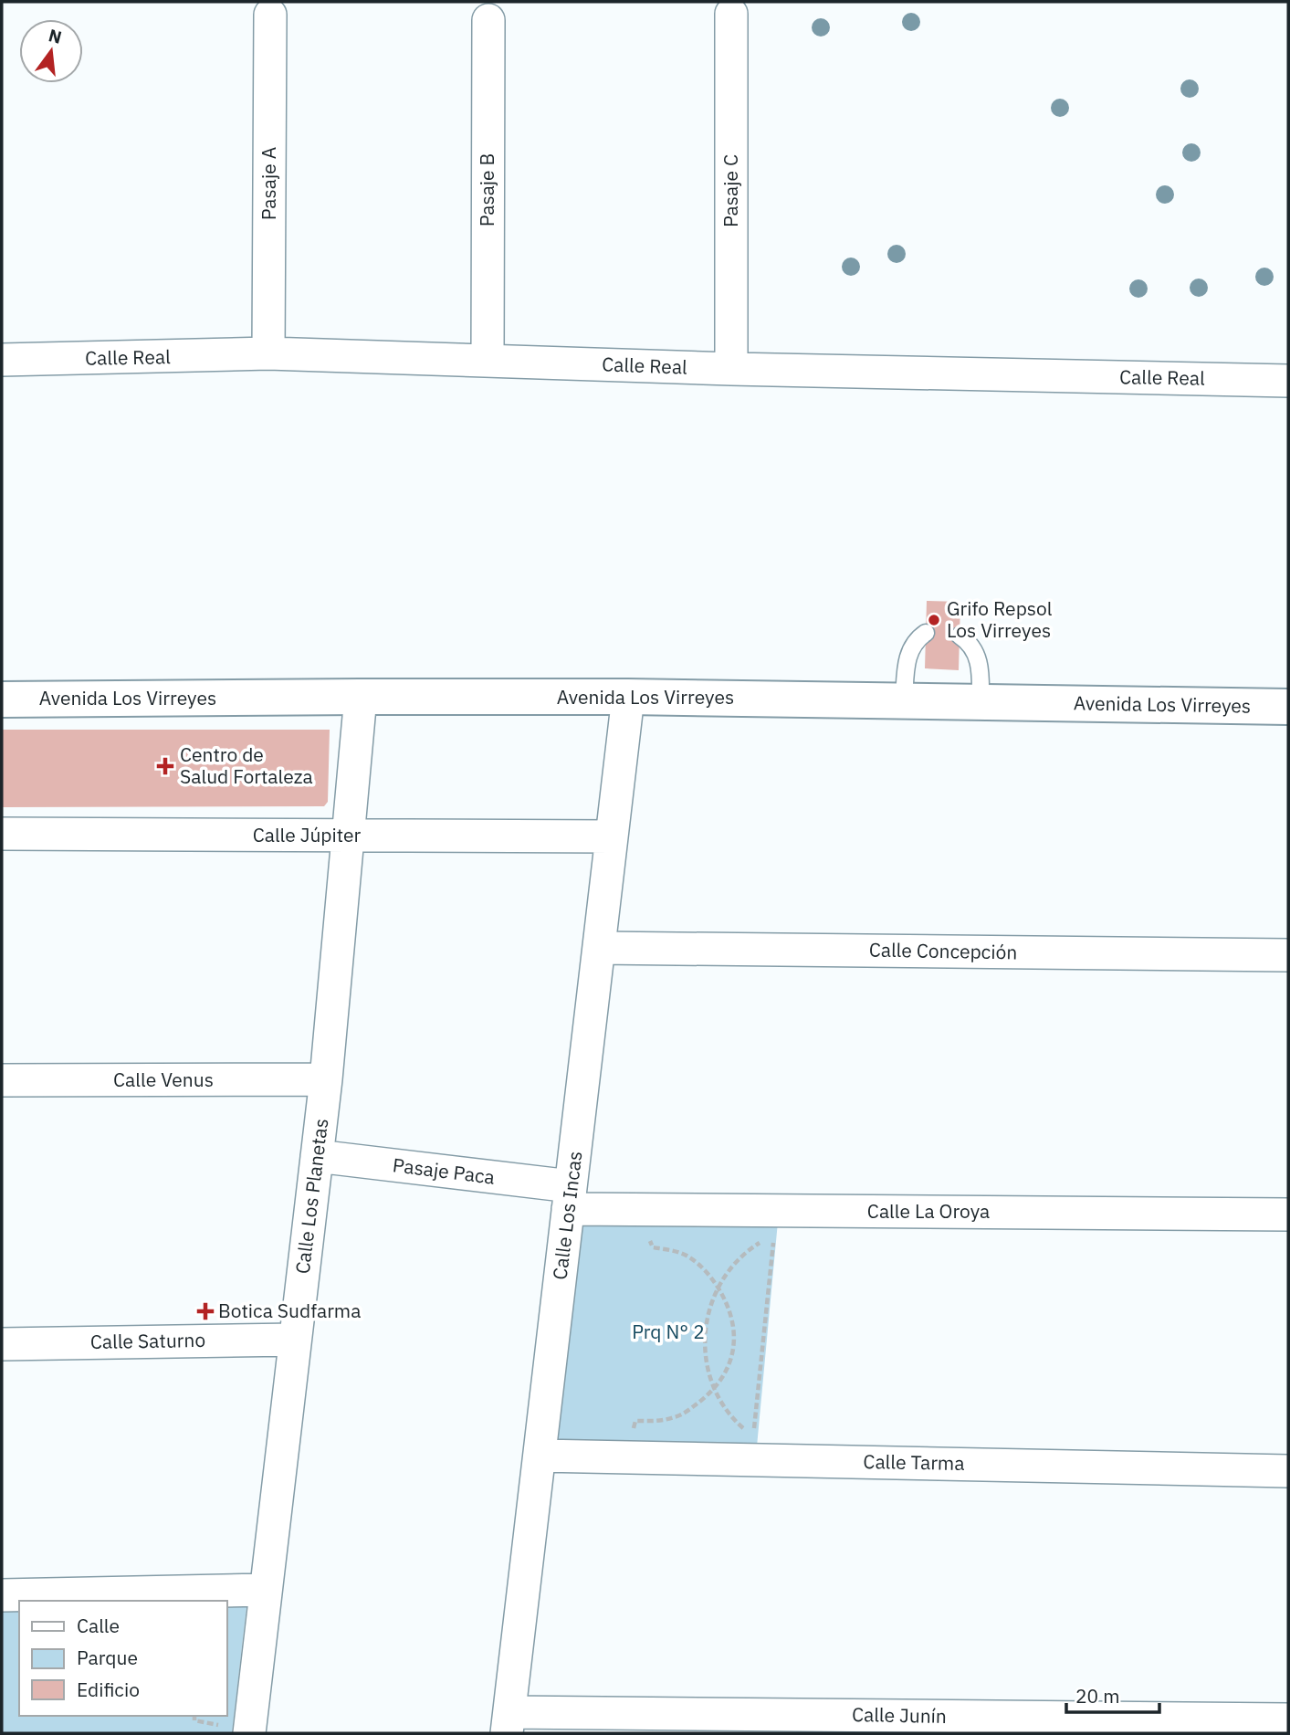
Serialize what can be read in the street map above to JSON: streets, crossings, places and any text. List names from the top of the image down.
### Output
{
  "streets": {
    "street": [
      "Pasaje A",
      "Pasaje B",
      "Pasaje C",
      "Calle Real",
      "Avenida Los Virreyes",
      "Calle Júpiter",
      "Calle Concepción",
      "Calle Venus",
      "Pasaje Paca",
      "Calle Los Planetas",
      "Calle La Oroya",
      "Calle Los Incas",
      "Calle Saturno",
      "Calle Tarma",
      "Calle Junín"
    ]
  },
  "crossings": [
    ["Pasaje A", "Calle Real"],
    ["Pasaje B", "Calle Real"],
    ["Pasaje C", "Calle Real"],
    ["Avenida Los Virreyes", "Calle Los Planetas"],
    ["Avenida Los Virreyes", "Calle Los Incas"],
    ["Calle Júpiter", "Calle Los Planetas"],
    ["Calle Júpiter", "Calle Los Incas"],
    ["Calle Concepción", "Calle Los Incas"],
    ["Calle Venus", "Calle Los Planetas"],
    ["Pasaje Paca", "Calle Los Planetas"],
    ["Pasaje Paca", "Calle La Oroya"],
    ["Pasaje Paca", "Calle Los Incas"],
    ["Calle Los Planetas", "Calle Saturno"],
    ["Calle La Oroya", "Calle Los Incas"],
    ["Calle Los Incas", "Calle Tarma"],
    ["Calle Los Incas", "Calle Junín"]
  ],
  "parks": ["Prq N° 2"],
  "places": {
    "other": ["Grifo Repsol Los Virreyes"],
    "health": ["Centro de Salud Fortaleza", "Botica Sudfarma"]
  },
  "legend": ["Calle", "Parque", "Edificio"],
  "scale_bar": "20 m",
  "north": "top"
}
